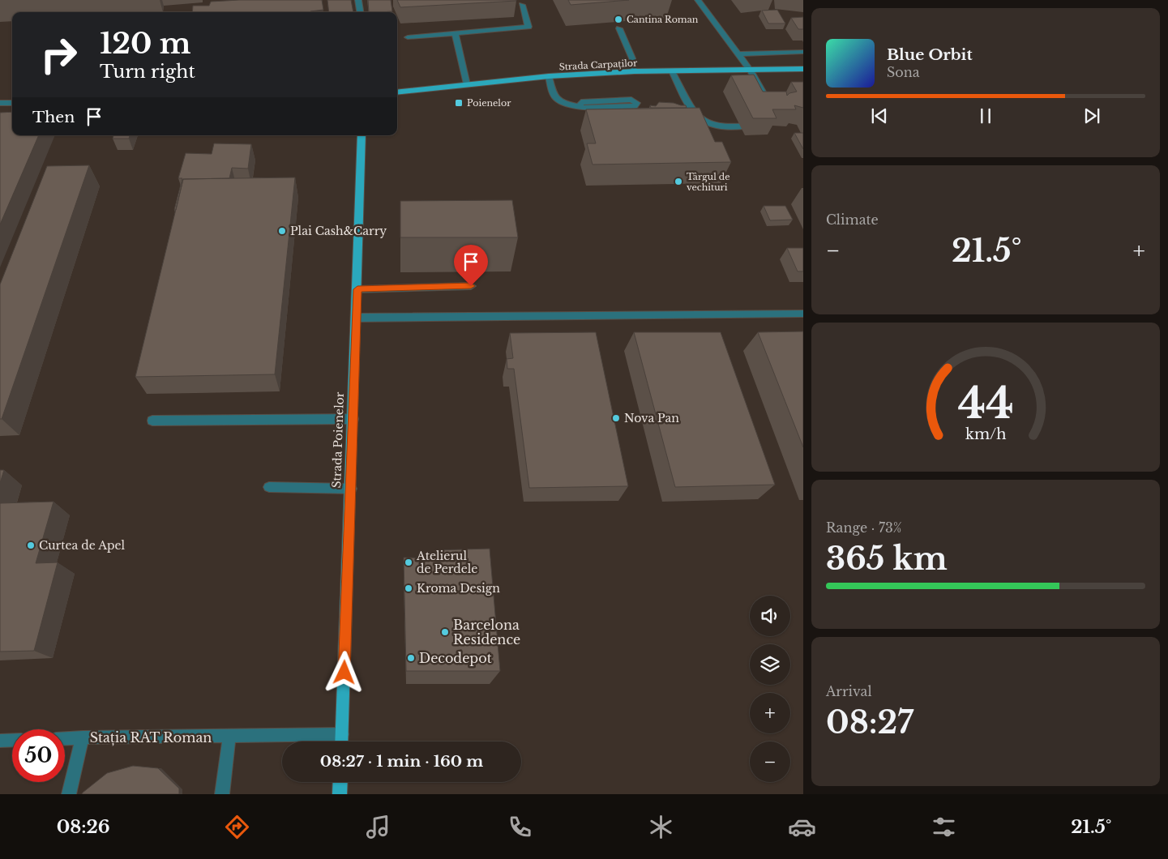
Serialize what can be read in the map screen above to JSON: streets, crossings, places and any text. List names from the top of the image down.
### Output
{
  "streets": {
    "main road": ["Strada Carpaților", "Strada Poienelor"],
    "street": ["Stația RAT Roman"]
  },
  "crossings": [
    ["Strada Poienelor", "Stația RAT Roman"]
  ],
  "places": {
    "other": [
      "Cantina Roman",
      "Târgul de vechituri",
      "Plai Cash&Carry",
      "Nova Pan",
      "Curtea de Apel",
      "Atelierul de Perdele",
      "Kroma Design",
      "Barcelona Residence",
      "Decodepot"
    ],
    "transit": ["Poienelor"]
  },
  "page": {
    "turn": ["120 m", "Turn right"],
    "song": ["Blue Orbit", "Sona"],
    "then": "Then",
    "tile": [
      "Climate",
      ["Range · 73%", "365 km"],
      ["Arrival", "08:27"]
    ],
    "heat": ["−", "21.5°", "+"],
    "map_buttons": ["+", "−"],
    "limit": "50",
    "trip": "08:27 · 1 min · 160 m",
    "tabs": ["08:26", "21.5°"],
    "gauge": ["44", "km/h"]
  }
}
